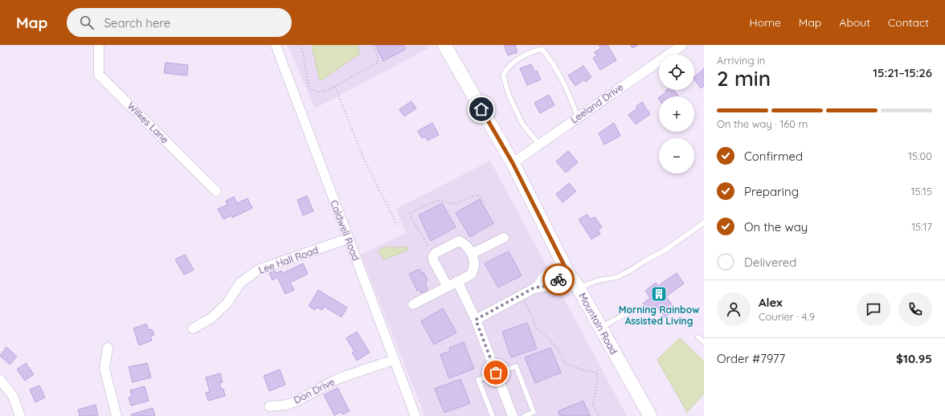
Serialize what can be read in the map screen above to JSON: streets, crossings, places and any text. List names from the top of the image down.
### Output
{
  "streets": {
    "main road": ["Mountain Road"],
    "street": [
      "Leeland Drive",
      "Wilkes Lane",
      "Caldwell Road",
      "Lee Hall Road",
      "Don Drive"
    ]
  },
  "crossings": [
    ["Leeland Drive", "Mountain Road"],
    ["Caldwell Road", "Lee Hall Road"],
    ["Caldwell Road", "Don Drive"]
  ],
  "places": {
    "building": ["Morning Rainbow Assisted Living"]
  },
  "page": {
    "header": "Map",
    "search": "Search here",
    "nav": [
      "Home",
      "Map",
      "About",
      "Contact"
    ],
    "heading": ["2 min", "Arriving in", "15:21–15:26"],
    "panel": [
      "Alex",
      "Courier · 4.9",
      "Order #7977",
      "$10.95"
    ],
    "map_buttons": ["+", "−"],
    "bar": "On the way · 160 m",
    "list": [
      ["Confirmed", "15:00"],
      ["Preparing", "15:15"],
      ["On the way", "15:17"],
      "Delivered"
    ]
  }
}
